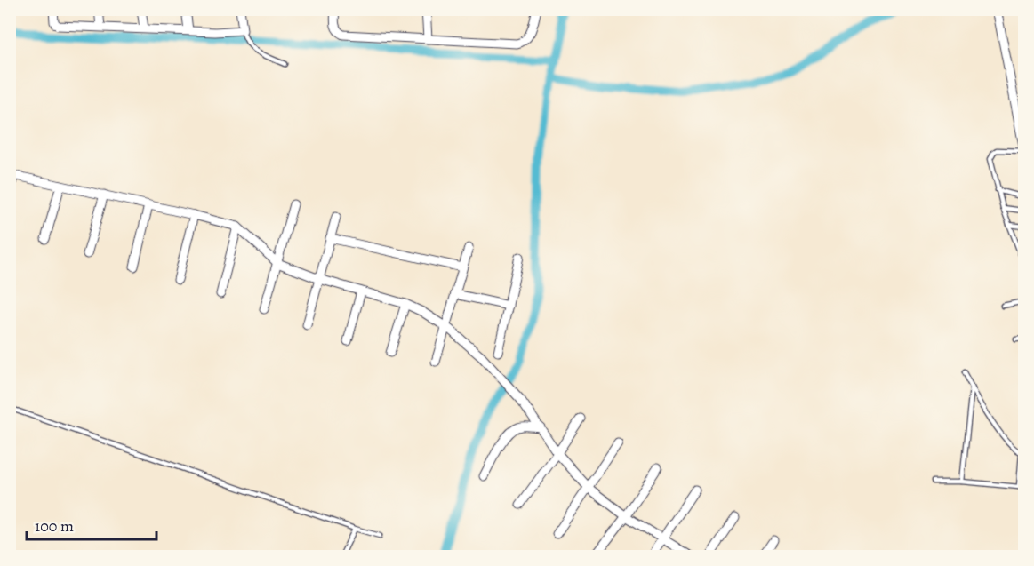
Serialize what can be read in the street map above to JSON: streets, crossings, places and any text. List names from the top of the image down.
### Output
{
  "scale_bar": "100 m"
}
